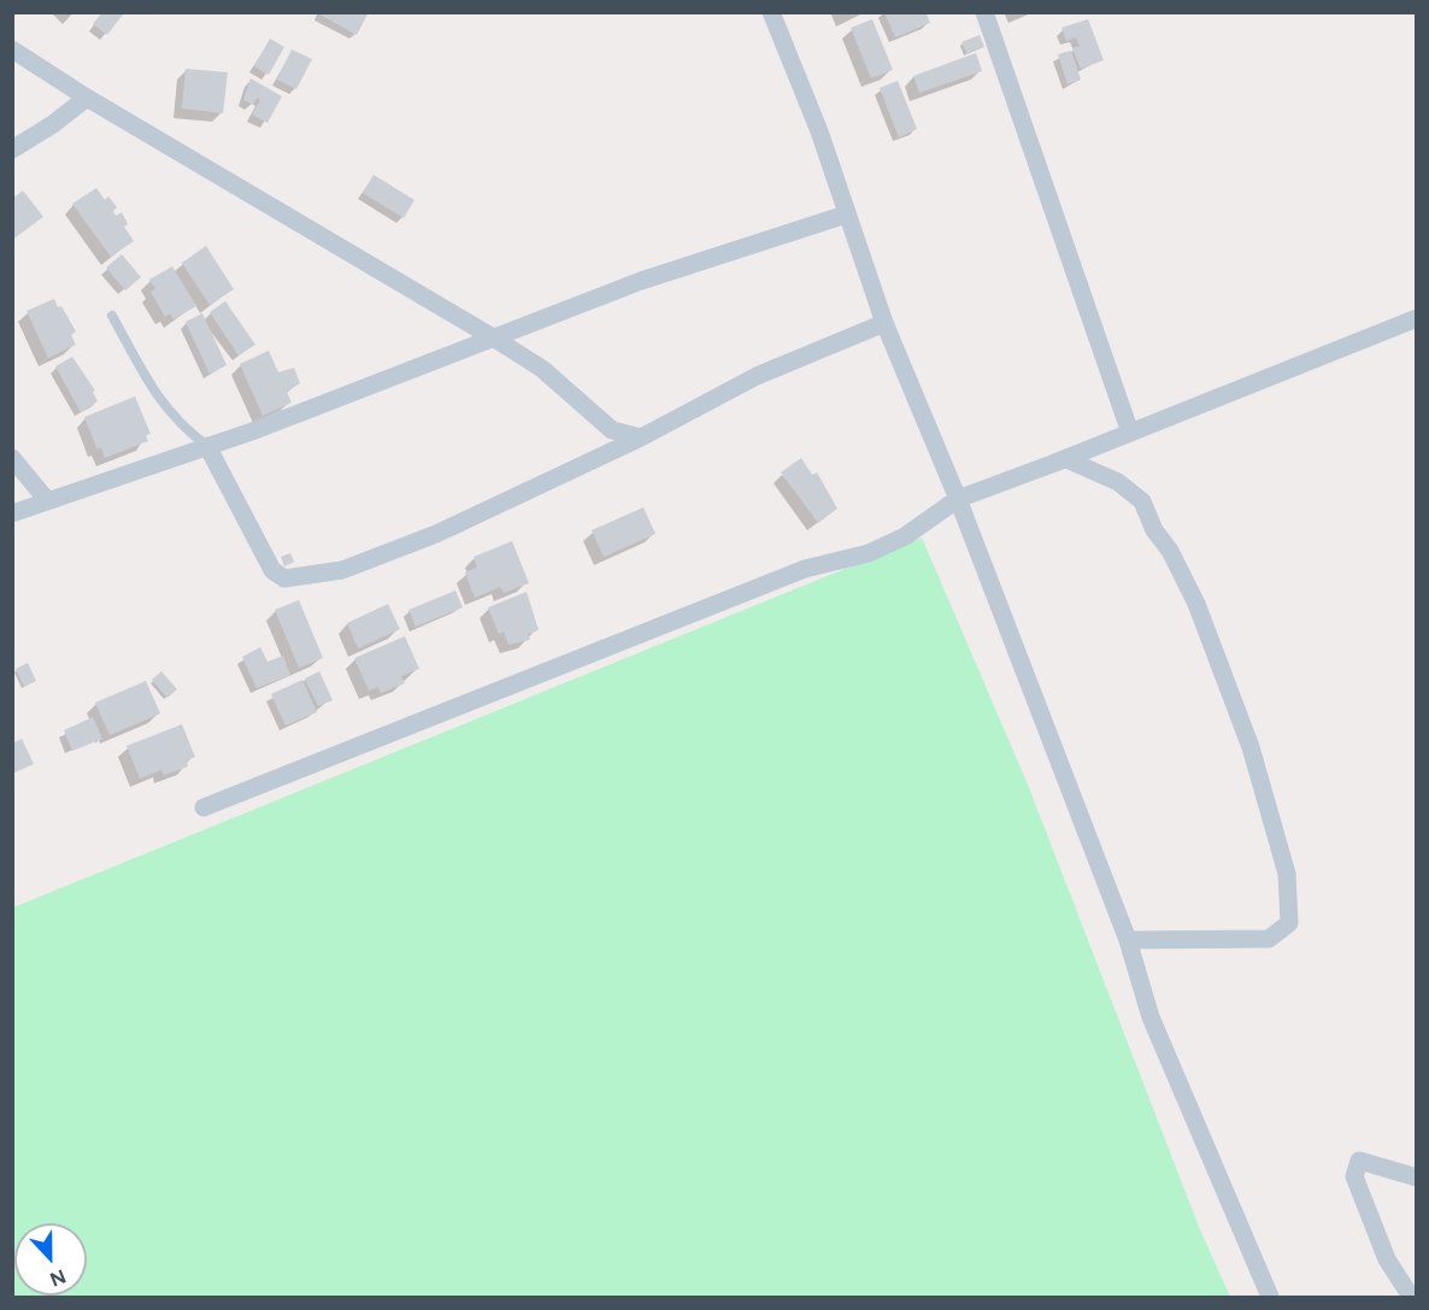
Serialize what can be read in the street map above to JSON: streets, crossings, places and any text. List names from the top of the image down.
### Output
{
  "north": "bottom"
}
